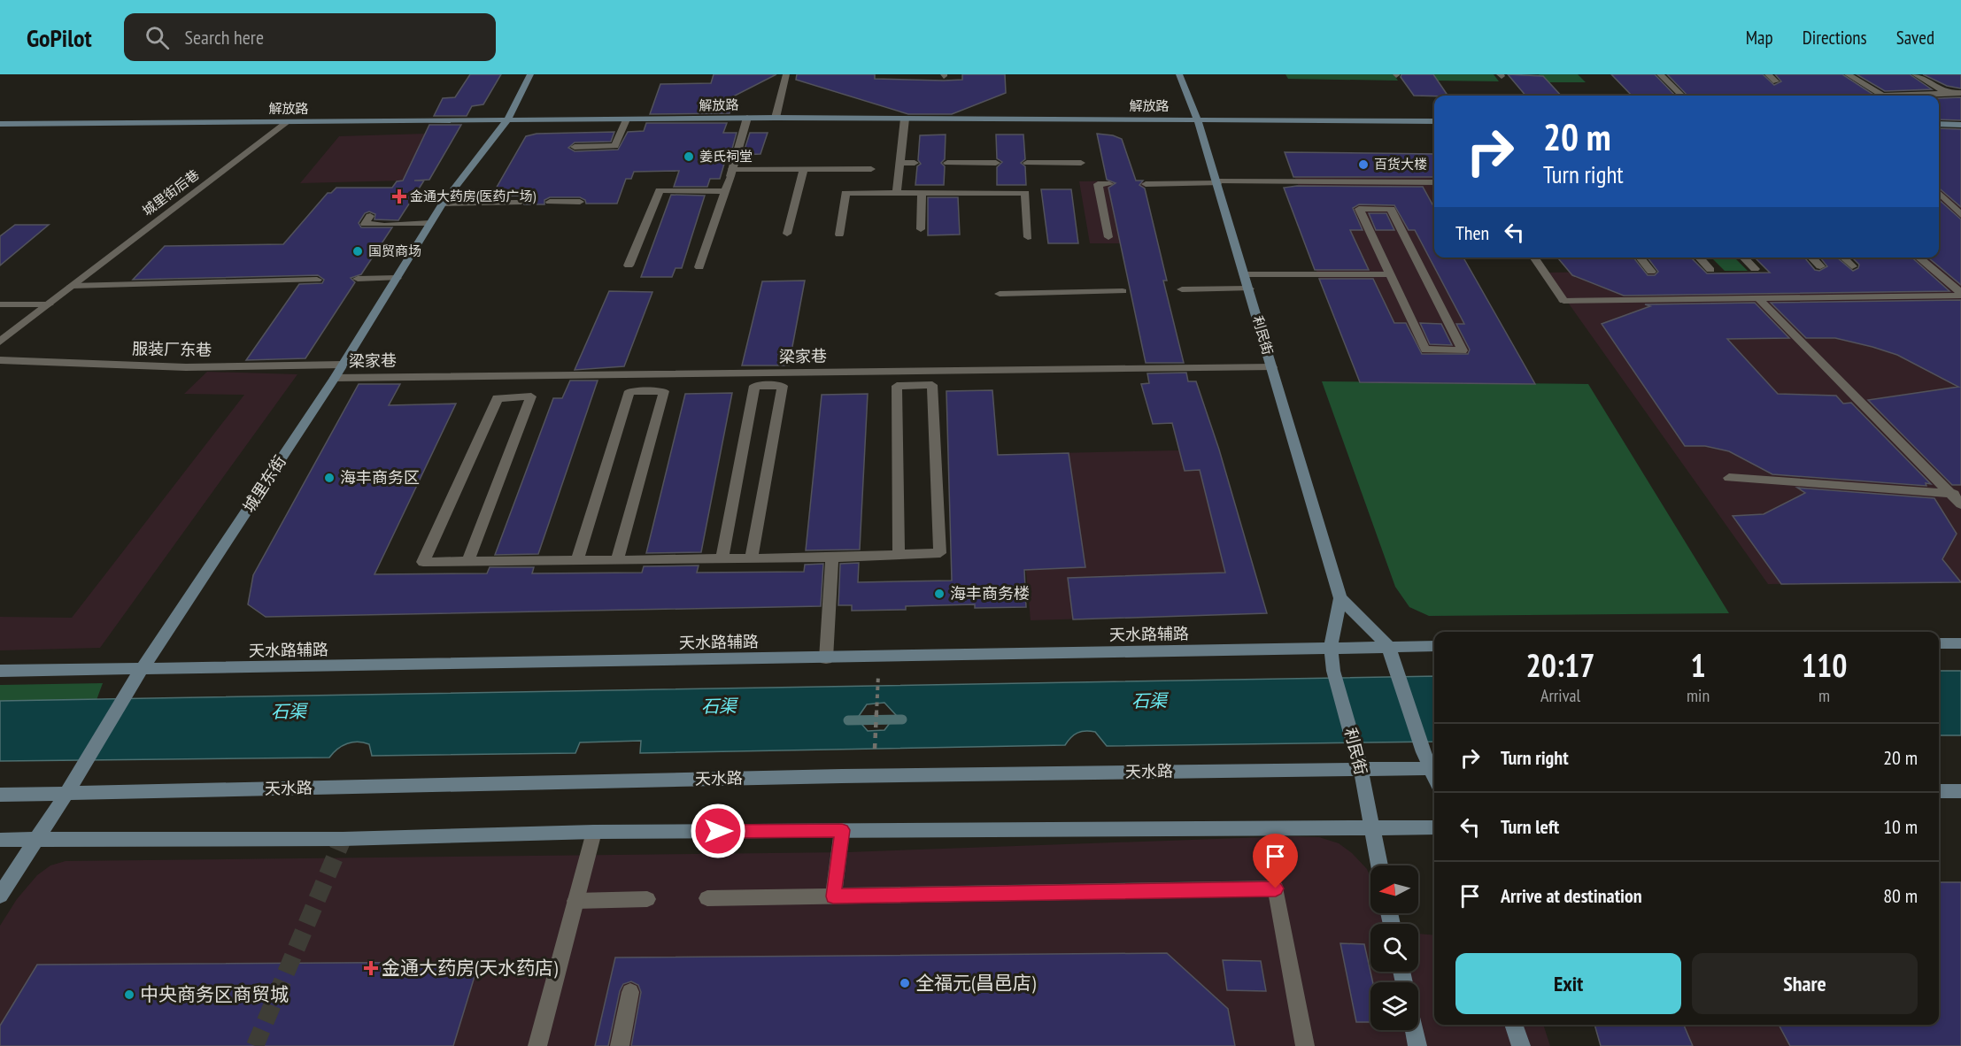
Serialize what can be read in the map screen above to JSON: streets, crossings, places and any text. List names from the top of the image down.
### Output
{
  "streets": {
    "street": [
      "解放路",
      "城里街后巷",
      "利民街",
      "服装厂东巷",
      "梁家巷",
      "城里东街",
      "天水路辅路",
      "天水路"
    ]
  },
  "crossings": [
    ["解放路", "城里街后巷"],
    ["解放路", "利民街"],
    ["解放路", "城里东街"],
    ["利民街", "梁家巷"],
    ["利民街", "天水路辅路"],
    ["利民街", "天水路"],
    ["服装厂东巷", "城里东街"],
    ["梁家巷", "城里东街"],
    ["城里东街", "天水路辅路"],
    ["城里东街", "天水路"]
  ],
  "water": ["石渠"],
  "places": {
    "other": [
      "姜氏祠堂",
      "百货大楼",
      "国贸商场",
      "海丰商务区",
      "海丰商务楼",
      "全福元(昌邑店)",
      "中央商务区商贸城"
    ],
    "health": ["金通大药房(医药广场)", "金通大药房(天水药店)"]
  },
  "north": "left",
  "page": {
    "header": "GoPilot",
    "search": "Search here",
    "nav": ["Map", "Directions", "Saved"],
    "turn": ["20 m", "Turn right"],
    "then": "Then",
    "eta": [
      "20:17",
      "Arrival",
      "1",
      "min",
      "110",
      "m"
    ],
    "list": [
      {
        "name": "Turn right",
        "value": "20 m"
      },
      {
        "name": "Turn left",
        "value": "10 m"
      },
      {
        "name": "Arrive at destination",
        "value": "80 m"
      }
    ],
    "buttons": ["Exit", "Share"]
  }
}
